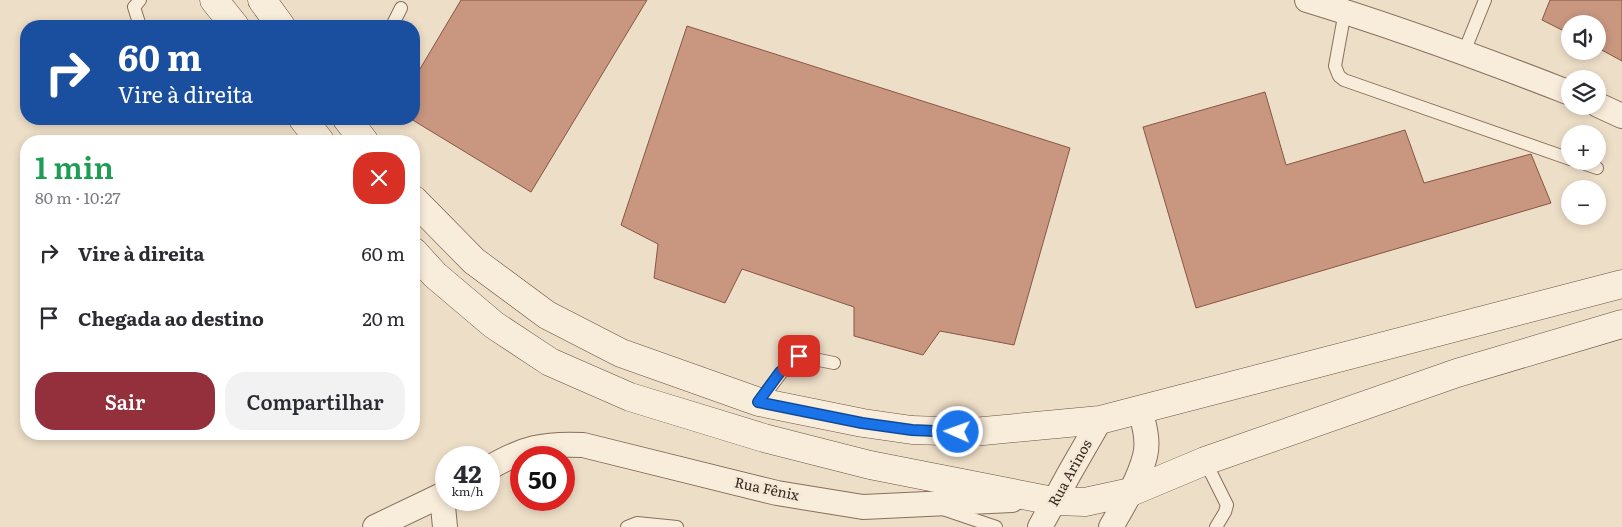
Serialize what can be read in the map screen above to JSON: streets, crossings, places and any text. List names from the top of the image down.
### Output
{
  "streets": {
    "street": ["Rua Arinos", "Rua Fênix"]
  },
  "crossings": [
    ["Rua Arinos", "Rua Fênix"]
  ],
  "page": {
    "map_buttons": ["+", "−"],
    "turn": ["60 m", "Vire à direita"],
    "heading": ["1 min", "80 m · 10:27"],
    "list": [
      {
        "name": "Vire à direita",
        "value": "60 m"
      },
      {
        "name": "Chegada ao destino",
        "value": "20 m"
      }
    ],
    "buttons": ["Sair", "Compartilhar"],
    "speed": "42 km/h",
    "limit": "50"
  }
}
